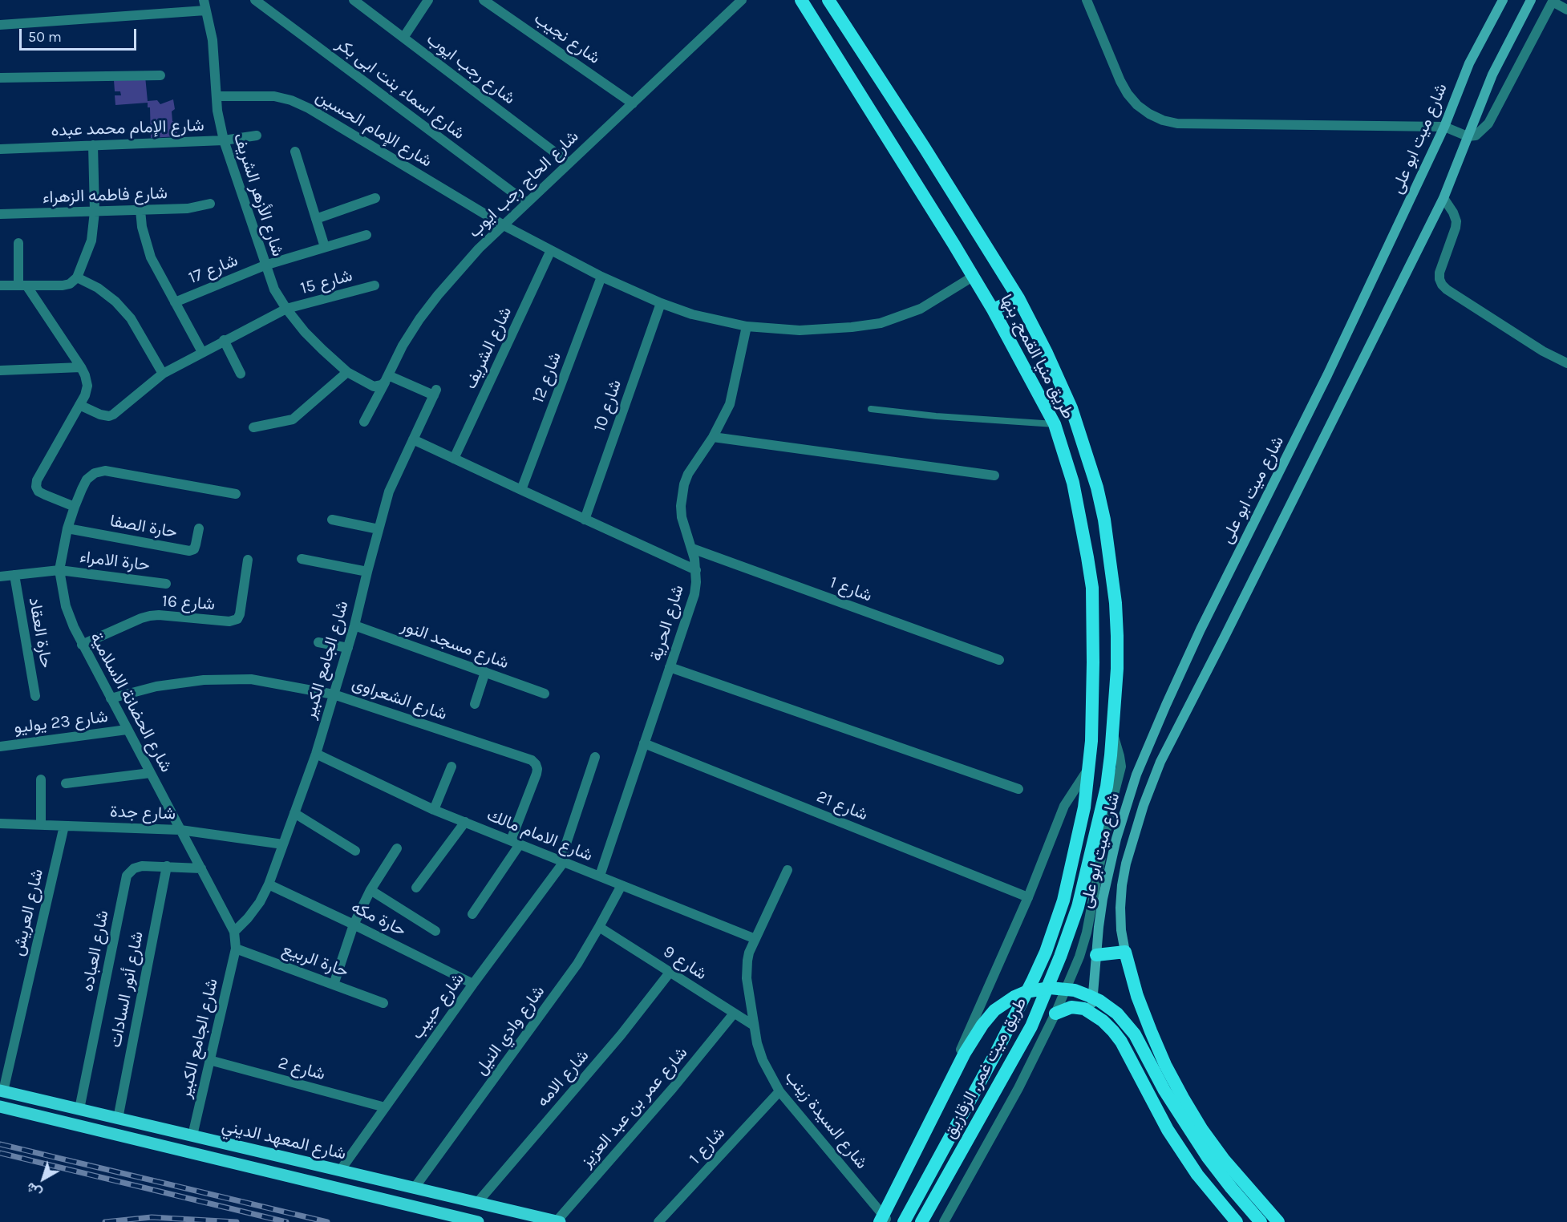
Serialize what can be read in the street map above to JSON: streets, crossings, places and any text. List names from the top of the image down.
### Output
{
  "streets": {
    "highway": ["طريق منيا القمح, بنها", "طريق ميت غمر, الزقازيق"],
    "main road": ["شارع ميت ابو على", "شارع المعهد الديني"],
    "street": [
      "شارع نجيب",
      "شارع رجب ايوب",
      "شارع اسماء بنت ابى بكر",
      "شارع الإمام محمد عبده",
      "شارع الإمام الحسين",
      "شارع الحاج رجب ايوب",
      "شارع الأزهر الشريف",
      "شارع فاطمه الزهراء",
      "شارع 17",
      "شارع 15",
      "شارع الشريف",
      "شارع 12",
      "شارع 10",
      "حارة الصفا",
      "حارة الامراء",
      "شارع 1",
      "شارع 16",
      "شارع الحرية",
      "حارة العقاد",
      "شارع مسجد النور",
      "شارع الجامع الكبير",
      "شارع الشعراوى",
      "شارع الحضانة الاسلامية",
      "شارع 23 يوليو",
      "شارع 21",
      "شارع جدة",
      "شارع الامام مالك",
      "شارع العريش",
      "حارة مكه",
      "شارع العباده",
      "حارة الربيع",
      "شارع 9",
      "شارع أنور السادات",
      "شارع حبيب",
      "شارع وادي النيل",
      "شارع 2",
      "شارع الامه",
      "شارع عمر بن عبد العزيز",
      "شارع السيدة زينب"
    ]
  },
  "crossings": [
    ["شارع نجيب", "شارع الحاج رجب ايوب"],
    ["شارع رجب ايوب", "شارع الحاج رجب ايوب"],
    ["شارع اسماء بنت ابى بكر", "شارع الحاج رجب ايوب"],
    ["شارع الإمام محمد عبده", "شارع الأزهر الشريف"],
    ["شارع الإمام الحسين", "شارع الحاج رجب ايوب"],
    ["شارع الإمام الحسين", "شارع الأزهر الشريف"],
    ["شارع الإمام الحسين", "شارع الشريف"],
    ["شارع الإمام الحسين", "طريق منيا القمح, بنها"],
    ["شارع الإمام الحسين", "شارع 12"],
    ["شارع الإمام الحسين", "شارع 10"],
    ["شارع الإمام الحسين", "شارع الحرية"],
    ["شارع الحاج رجب ايوب", "شارع الجامع الكبير"],
    ["شارع الأزهر الشريف", "شارع 17"],
    ["شارع الأزهر الشريف", "شارع 15"],
    ["طريق منيا القمح, بنها", "طريق ميت غمر, الزقازيق"],
    ["حارة الصفا", "شارع الحضانة الاسلامية"],
    ["حارة الامراء", "حارة العقاد"],
    ["حارة الامراء", "شارع الحضانة الاسلامية"],
    ["شارع 1", "شارع الحرية"],
    ["شارع 1", "شارع السيدة زينب"],
    ["شارع 16", "شارع الحضانة الاسلامية"],
    ["شارع الحرية", "شارع 21"],
    ["شارع الحرية", "شارع الامام مالك"],
    ["شارع مسجد النور", "شارع الجامع الكبير"],
    ["شارع الجامع الكبير", "شارع الشعراوى"],
    ["شارع الجامع الكبير", "شارع الحضانة الاسلامية"],
    ["شارع الجامع الكبير", "شارع جدة"],
    ["شارع الجامع الكبير", "شارع الامام مالك"],
    ["شارع الجامع الكبير", "حارة مكه"],
    ["شارع الجامع الكبير", "حارة الربيع"],
    ["شارع الجامع الكبير", "شارع 2"],
    ["شارع الجامع الكبير", "شارع المعهد الديني"],
    ["شارع الشعراوى", "شارع الحضانة الاسلامية"],
    ["شارع الشعراوى", "شارع الامام مالك"],
    ["شارع الحضانة الاسلامية", "شارع 23 يوليو"],
    ["شارع الحضانة الاسلامية", "شارع جدة"],
    ["شارع الحضانة الاسلامية", "شارع العباده"],
    ["شارع الحضانة الاسلامية", "حارة الربيع"],
    ["شارع جدة", "شارع العريش"],
    ["شارع الامام مالك", "شارع حبيب"],
    ["شارع الامام مالك", "شارع وادي النيل"],
    ["شارع الامام مالك", "شارع السيدة زينب"],
    ["شارع العريش", "شارع المعهد الديني"],
    ["حارة مكه", "شارع حبيب"],
    ["شارع العباده", "شارع أنور السادات"],
    ["شارع العباده", "شارع المعهد الديني"],
    ["شارع 9", "شارع وادي النيل"],
    ["شارع 9", "شارع الامه"],
    ["شارع 9", "شارع عمر بن عبد العزيز"],
    ["شارع 9", "شارع السيدة زينب"],
    ["شارع أنور السادات", "شارع المعهد الديني"],
    ["شارع حبيب", "شارع 2"],
    ["شارع حبيب", "شارع المعهد الديني"],
    ["شارع وادي النيل", "شارع المعهد الديني"],
    ["شارع الامه", "شارع المعهد الديني"],
    ["شارع عمر بن عبد العزيز", "شارع المعهد الديني"]
  ],
  "scale_bar": "50 m",
  "north": "bottom left"
}
